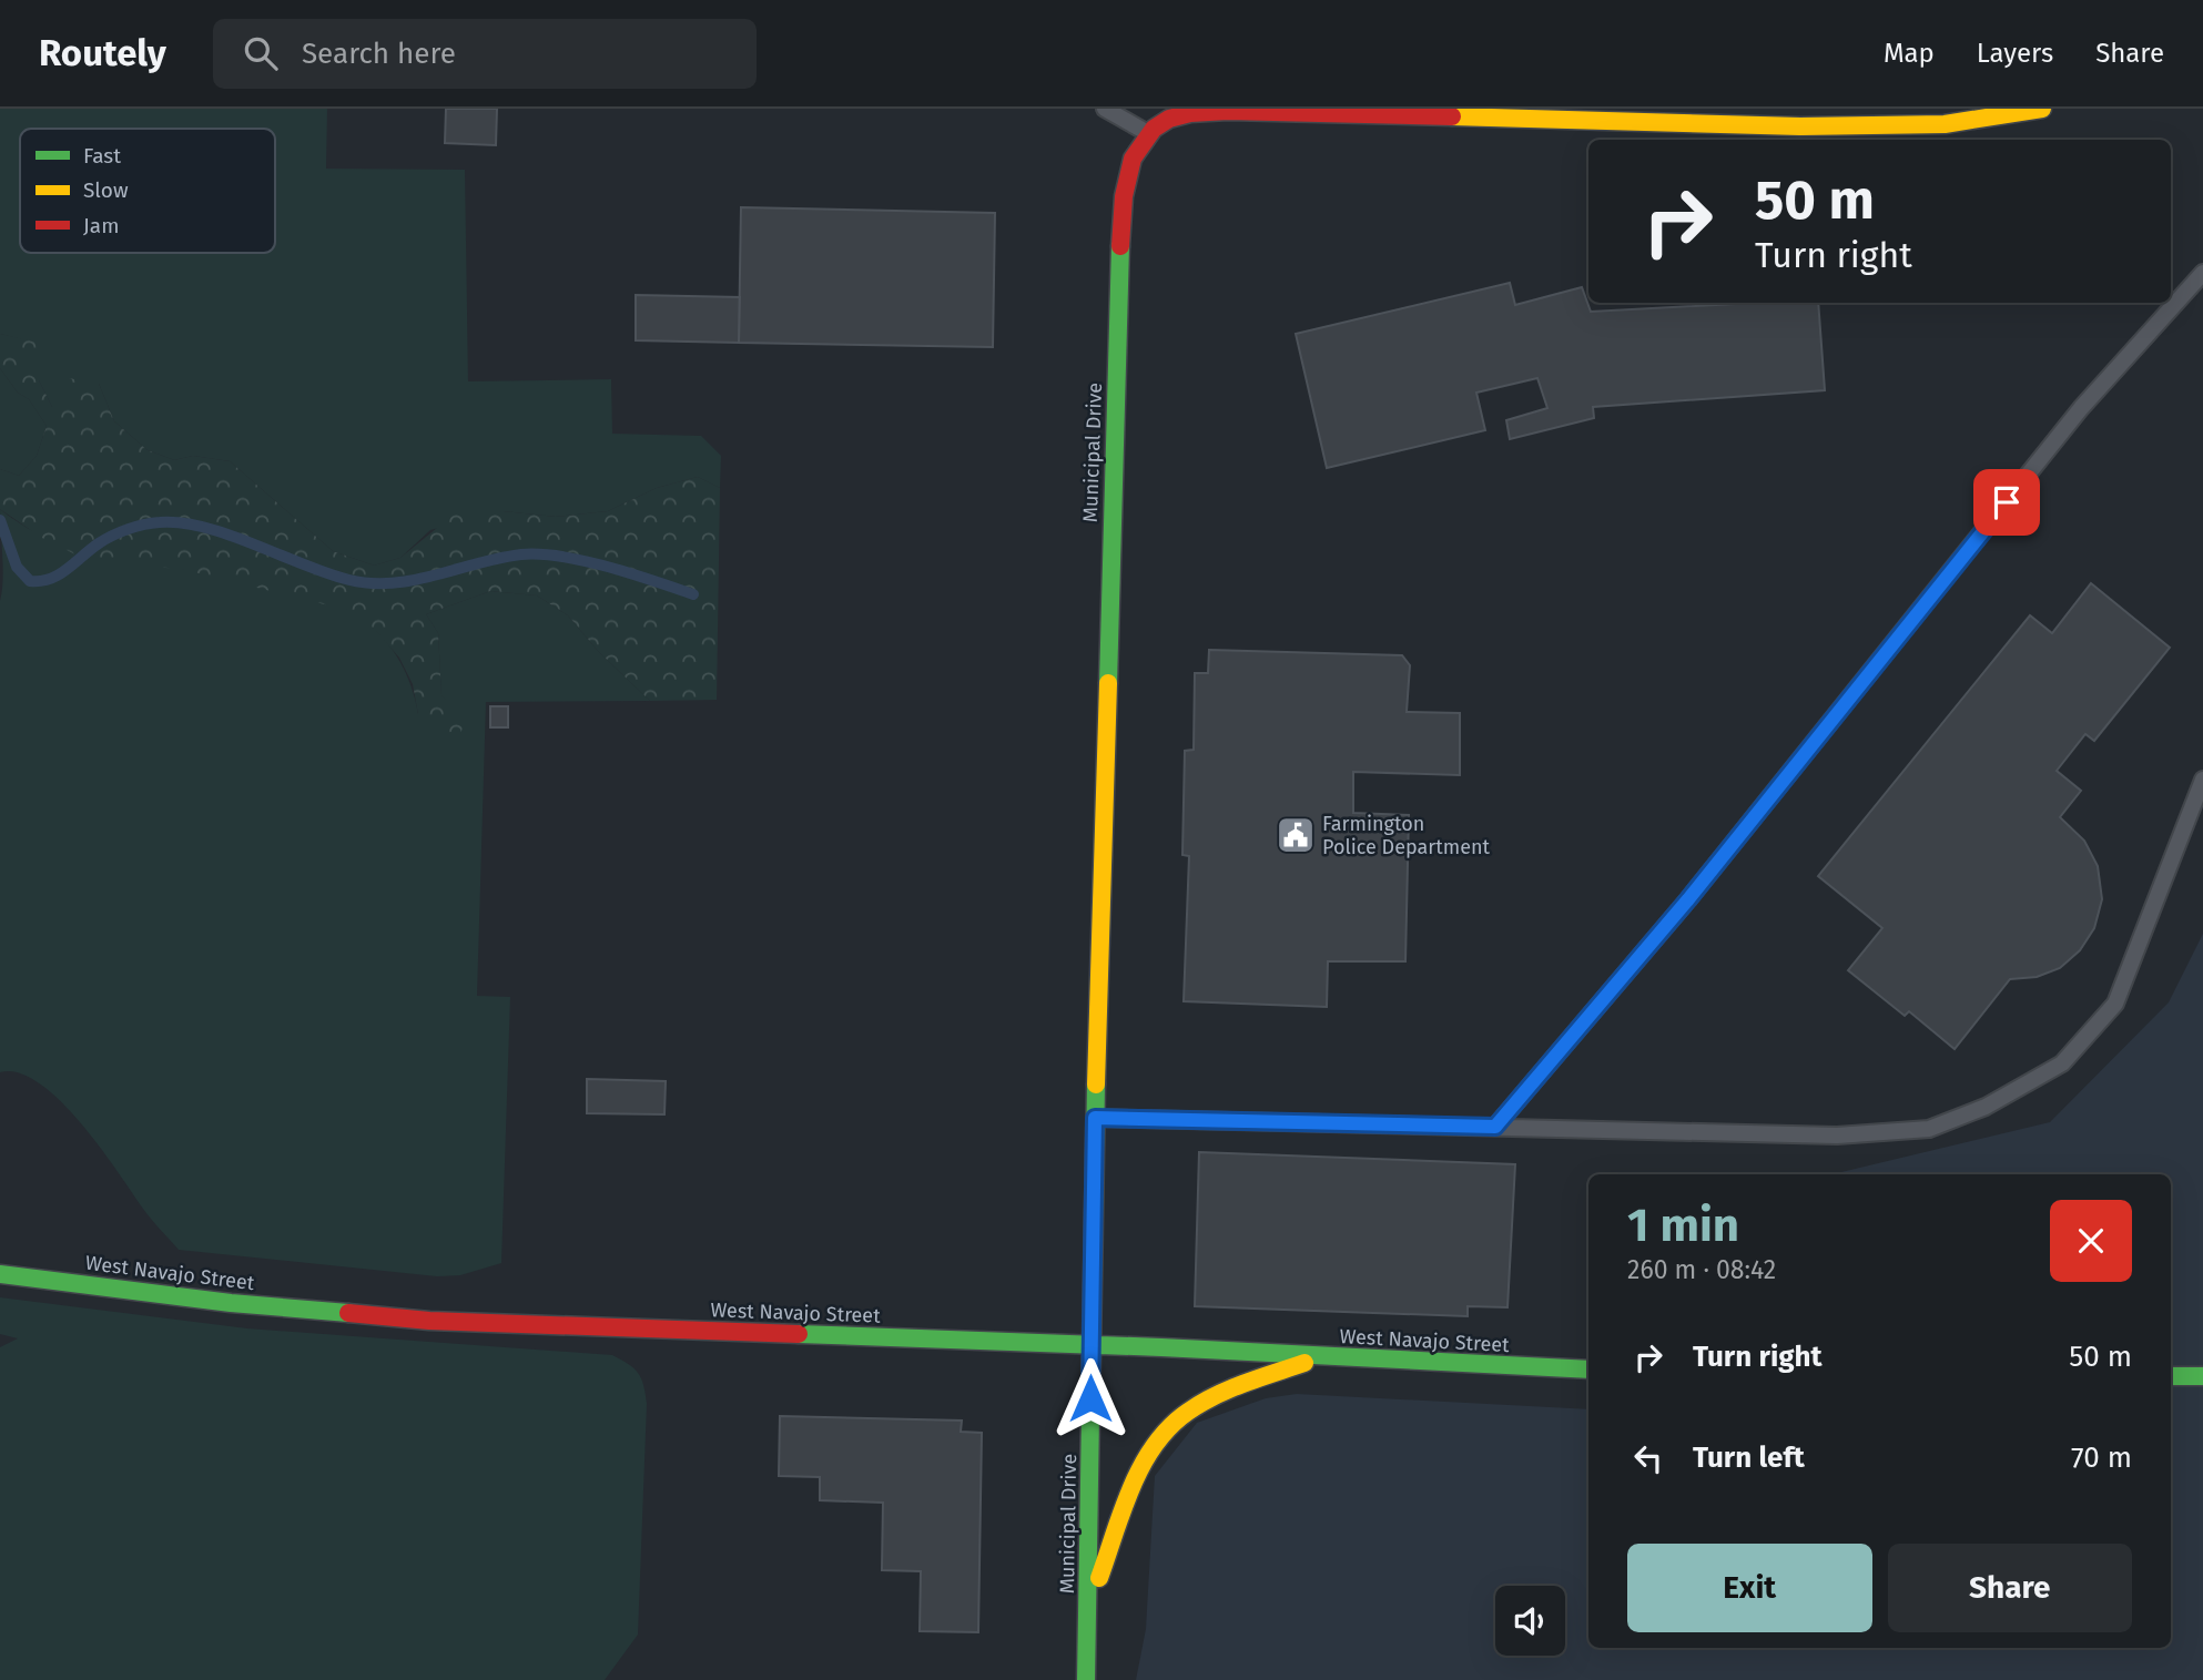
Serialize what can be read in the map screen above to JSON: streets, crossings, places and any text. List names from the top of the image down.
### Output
{
  "streets": {
    "main road": ["Municipal Drive", "West Navajo Street"]
  },
  "crossings": [
    ["Municipal Drive", "West Navajo Street"]
  ],
  "places": {
    "public building": ["Farmington Police Department"]
  },
  "legend": ["Fast", "Slow", "Jam"],
  "page": {
    "header": "Routely",
    "search": "Search here",
    "nav": ["Map", "Layers", "Share"],
    "turn": ["50 m", "Turn right"],
    "heading": ["1 min", "260 m · 08:42"],
    "list": [
      {
        "name": "Turn right",
        "value": "50 m"
      },
      {
        "name": "Turn left",
        "value": "70 m"
      }
    ],
    "buttons": ["Exit", "Share"]
  }
}
